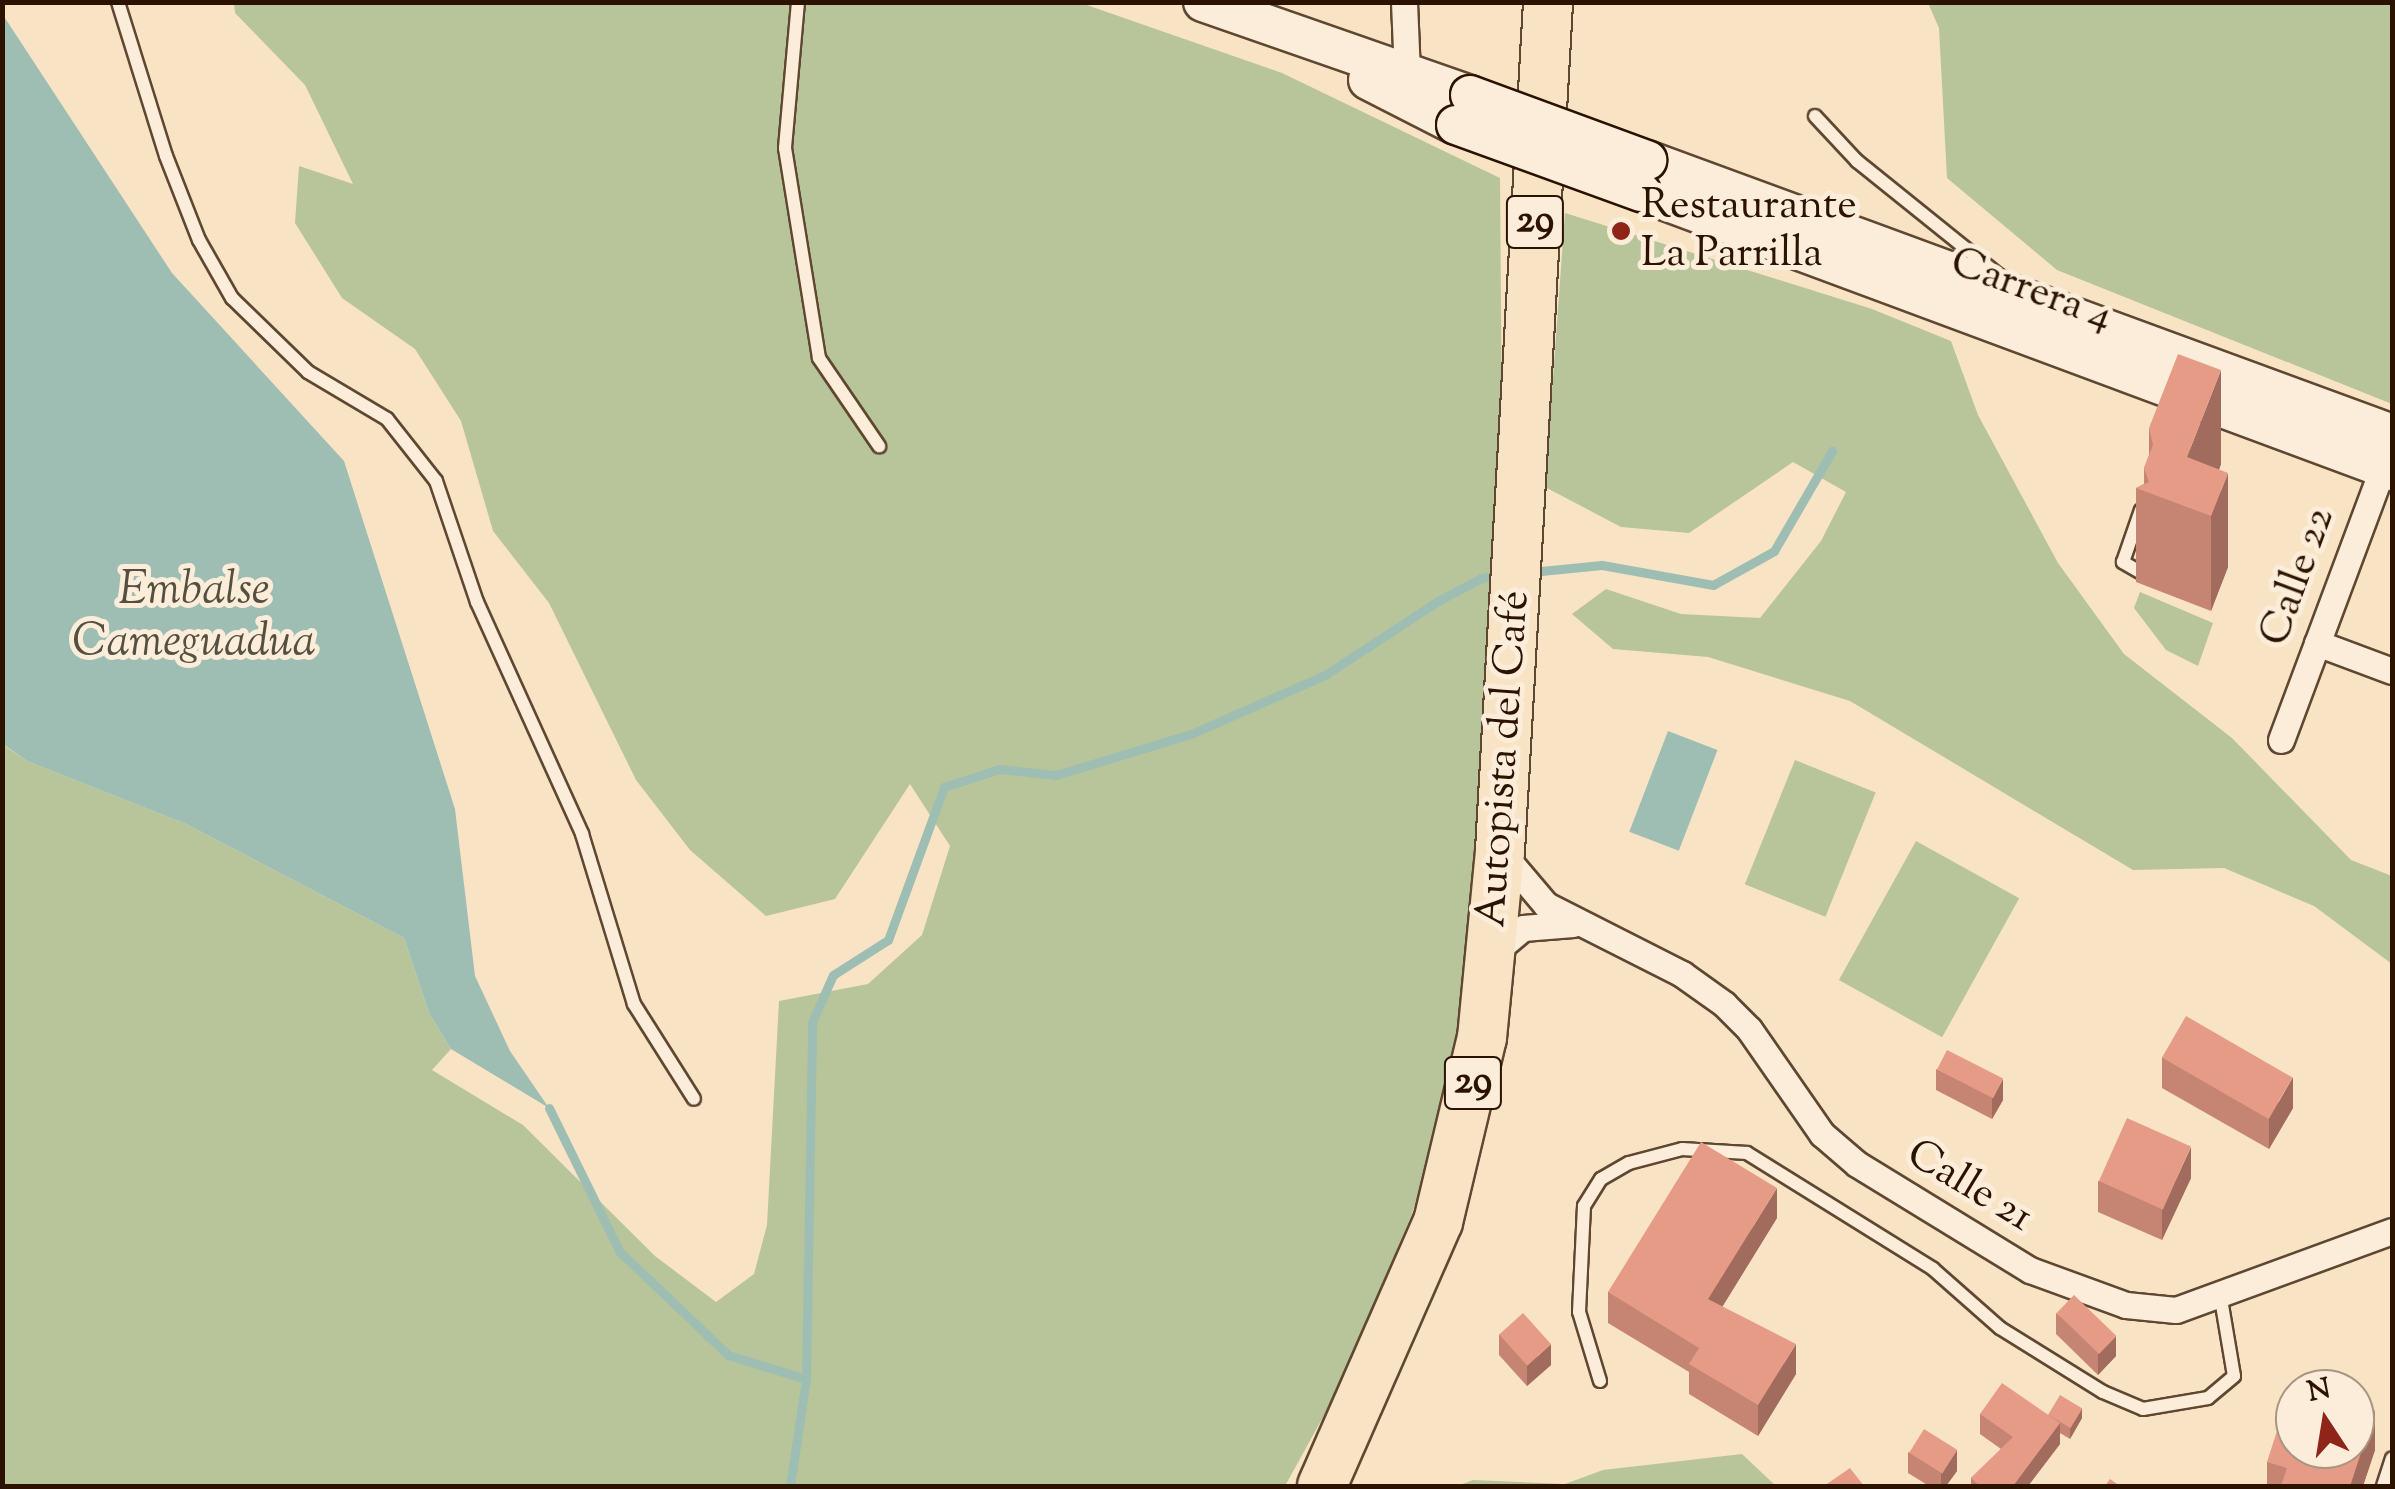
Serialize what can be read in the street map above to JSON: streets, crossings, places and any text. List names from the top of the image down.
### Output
{
  "streets": {
    "highway": ["29", "Autopista del Café"],
    "main road": ["Carrera 4"],
    "street": ["Calle 22", "Calle 21"]
  },
  "crossings": [
    ["Carrera 4", "Calle 22"],
    ["Autopista del Café", "Calle 21"]
  ],
  "water": ["Embalse Cameguadua"],
  "places": ["Restaurante La Parrilla"],
  "north": "top"
}
